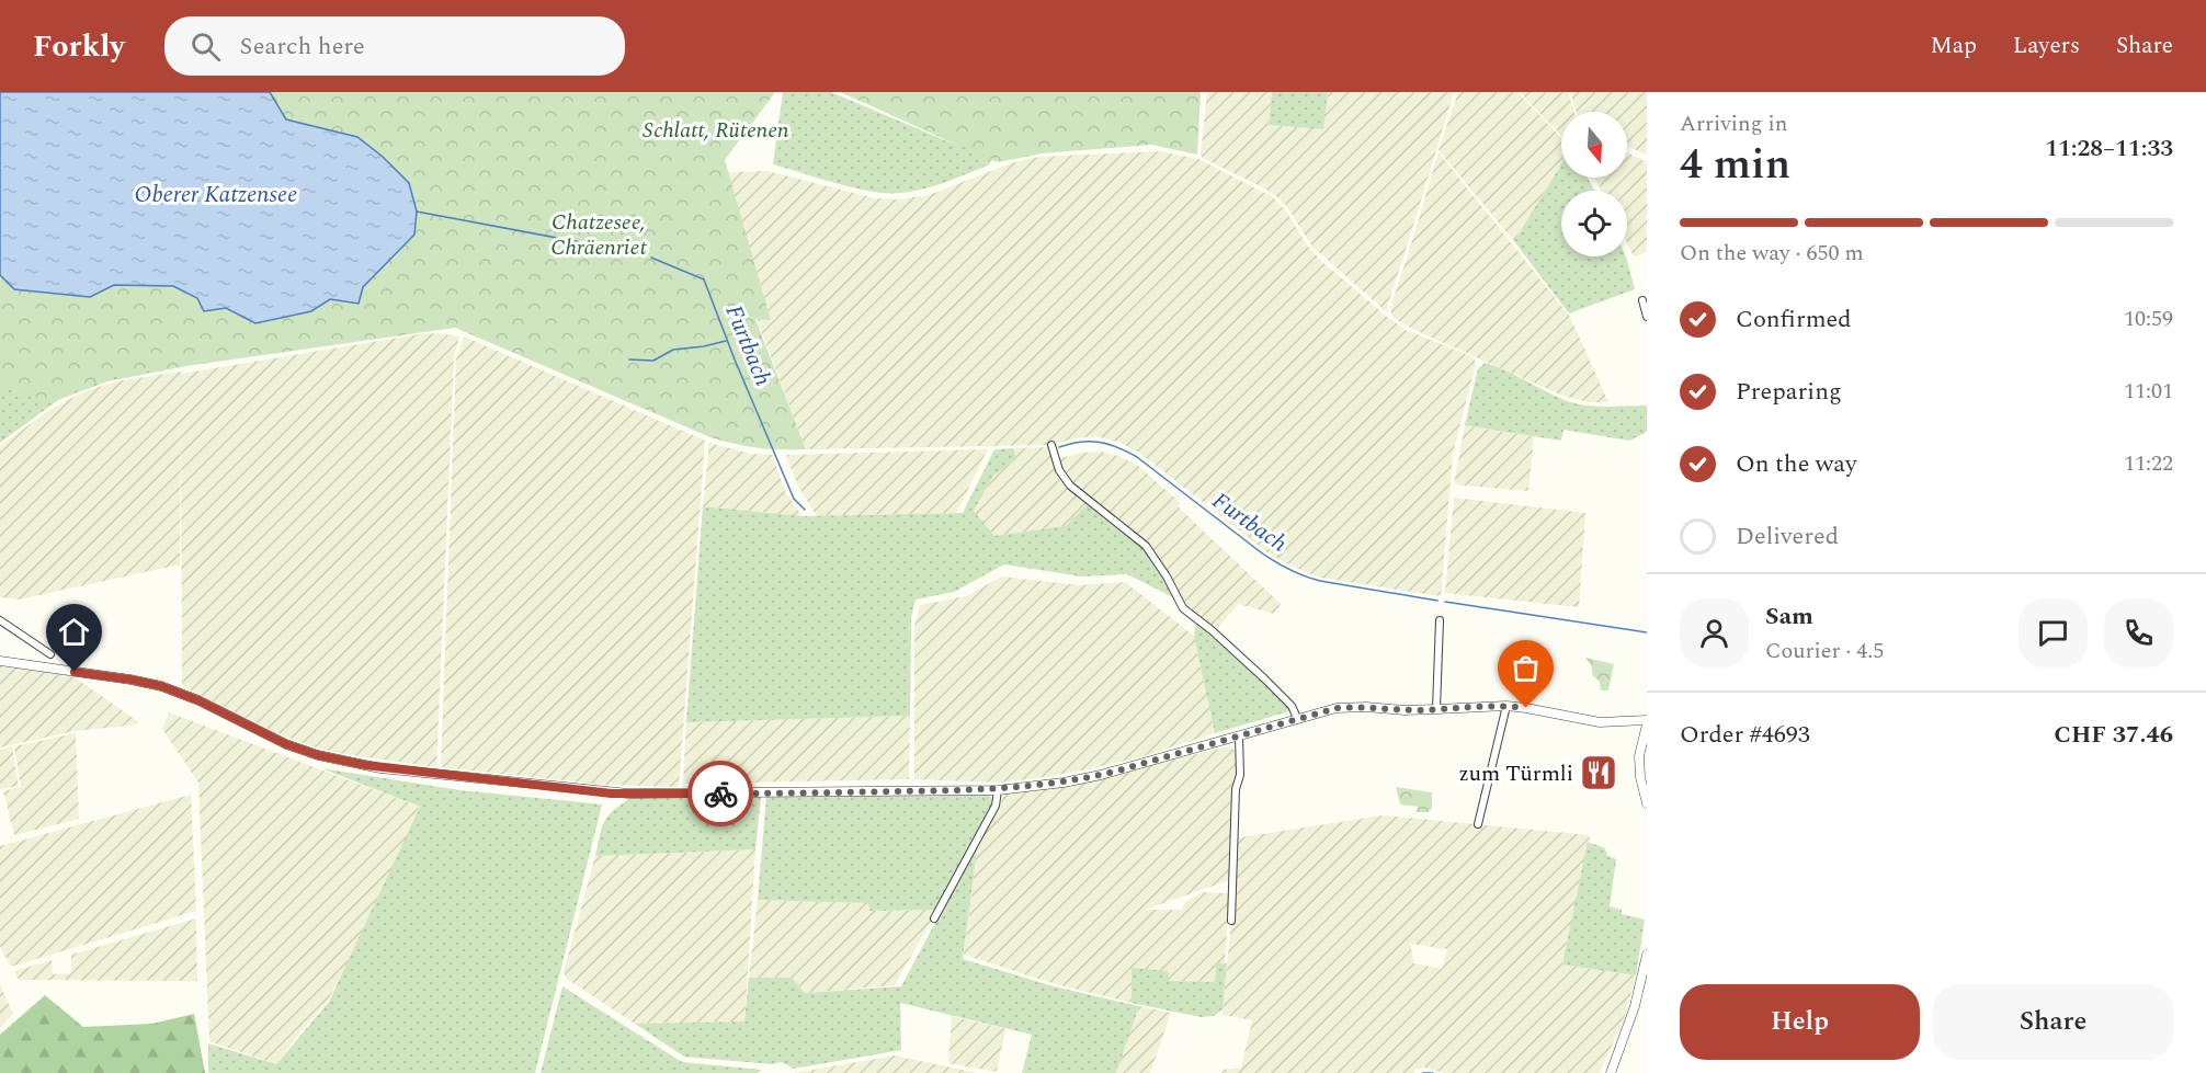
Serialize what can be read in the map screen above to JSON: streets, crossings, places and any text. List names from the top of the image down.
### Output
{
  "water": ["Oberer Katzensee", "Furtbach"],
  "parks": ["Schlatt, Rütenen", "Chatzesee, Chräenriet"],
  "places": {
    "restaurant": ["zum Türmli"]
  },
  "north": "bottom",
  "page": {
    "header": "Forkly",
    "search": "Search here",
    "nav": ["Map", "Layers", "Share"],
    "heading": ["4 min", "Arriving in", "11:28–11:33"],
    "panel": [
      "Sam",
      "Courier · 4.5",
      "Order #4693",
      "CHF 37.46"
    ],
    "bar": "On the way · 650 m",
    "list": [
      ["Confirmed", "10:59"],
      ["Preparing", "11:01"],
      ["On the way", "11:22"],
      "Delivered"
    ],
    "buttons": ["Help", "Share"]
  }
}
